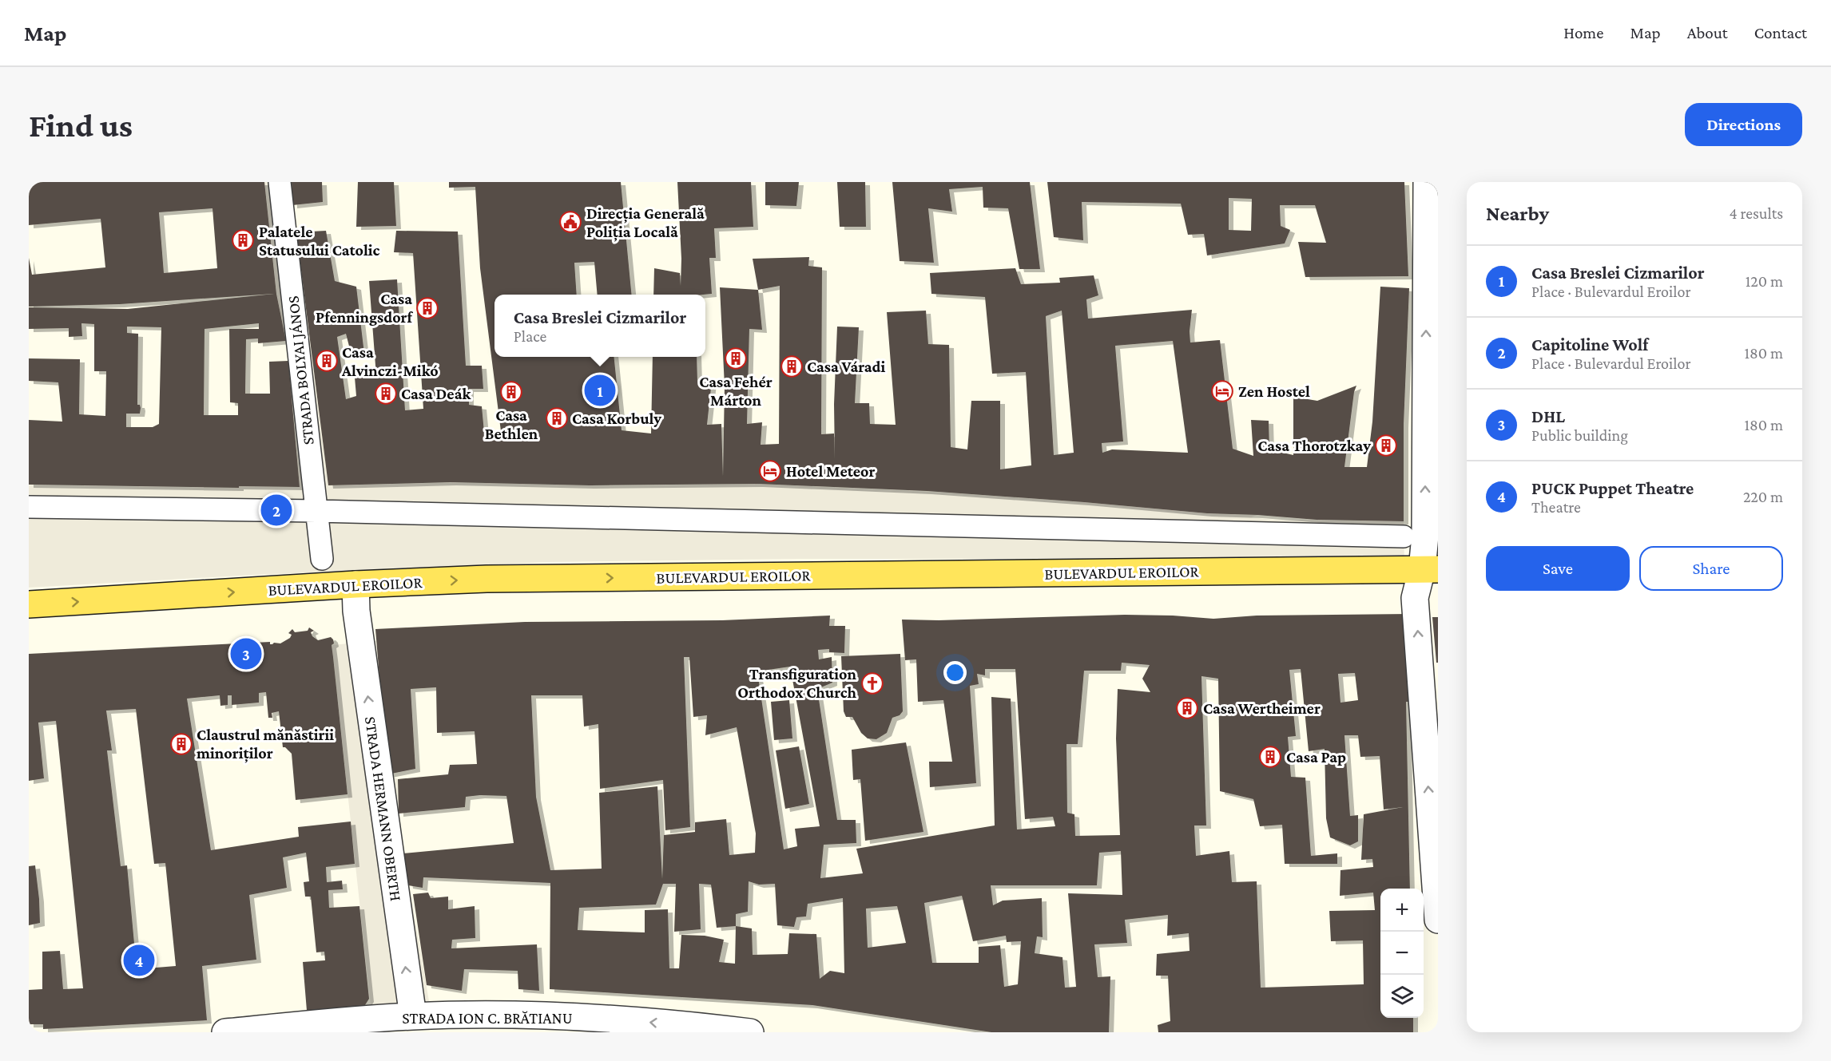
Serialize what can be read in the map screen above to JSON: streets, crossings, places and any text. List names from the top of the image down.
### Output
{
  "streets": {
    "main road": ["BULEVARDUL EROILOR"],
    "street": ["STRADA BOLYAI JÁNOS", "STRADA HERMANN OBERTH", "STRADA ION C. BRĂTIANU"]
  },
  "crossings": [
    ["BULEVARDUL EROILOR", "STRADA HERMANN OBERTH"],
    ["STRADA HERMANN OBERTH", "STRADA ION C. BRĂTIANU"]
  ],
  "one_way": ["BULEVARDUL EROILOR", "STRADA HERMANN OBERTH", "STRADA ION C. BRĂTIANU"],
  "places": {
    "public building": ["Direcția Generală Poliția Locală"],
    "building": [
      "Palatele Statusului Catolic",
      "Casa Pfenningsdorf",
      "Casa Fehér Márton",
      "Casa Alvinczi-Mikó",
      "Casa Váradi",
      "Casa Bethlen",
      "Casa Deák",
      "Casa Korbuly",
      "Casa Thorotzkay",
      "Casa Wertheimer",
      "Claustrul mănăstirii minoriților",
      "Casa Pap"
    ],
    "hotel": ["Zen Hostel", "Hotel Meteor"],
    "church": ["Transfiguration Orthodox Church"]
  },
  "page": {
    "header": "Map",
    "nav": [
      "Home",
      "Map",
      "About",
      "Contact"
    ],
    "buttons": [
      "Directions",
      ["Save", "Share"]
    ],
    "title": "Find us",
    "heading": ["Nearby", "4 results"],
    "list": [
      {
        "mark": "1",
        "name": "Casa Breslei Cizmarilor",
        "note": "Place · Bulevardul Eroilor",
        "value": "120 m"
      },
      {
        "mark": "2",
        "name": "Capitoline Wolf",
        "note": "Place · Bulevardul Eroilor",
        "value": "180 m"
      },
      {
        "mark": "3",
        "name": "DHL",
        "note": "Public building",
        "value": "180 m"
      },
      {
        "mark": "4",
        "name": "PUCK Puppet Theatre",
        "note": "Theatre",
        "value": "220 m"
      }
    ],
    "popup": ["Casa Breslei Cizmarilor", "Place"],
    "pins": [
      "1",
      "2",
      "3",
      "4"
    ],
    "map_buttons": ["+", "−"]
  }
}
